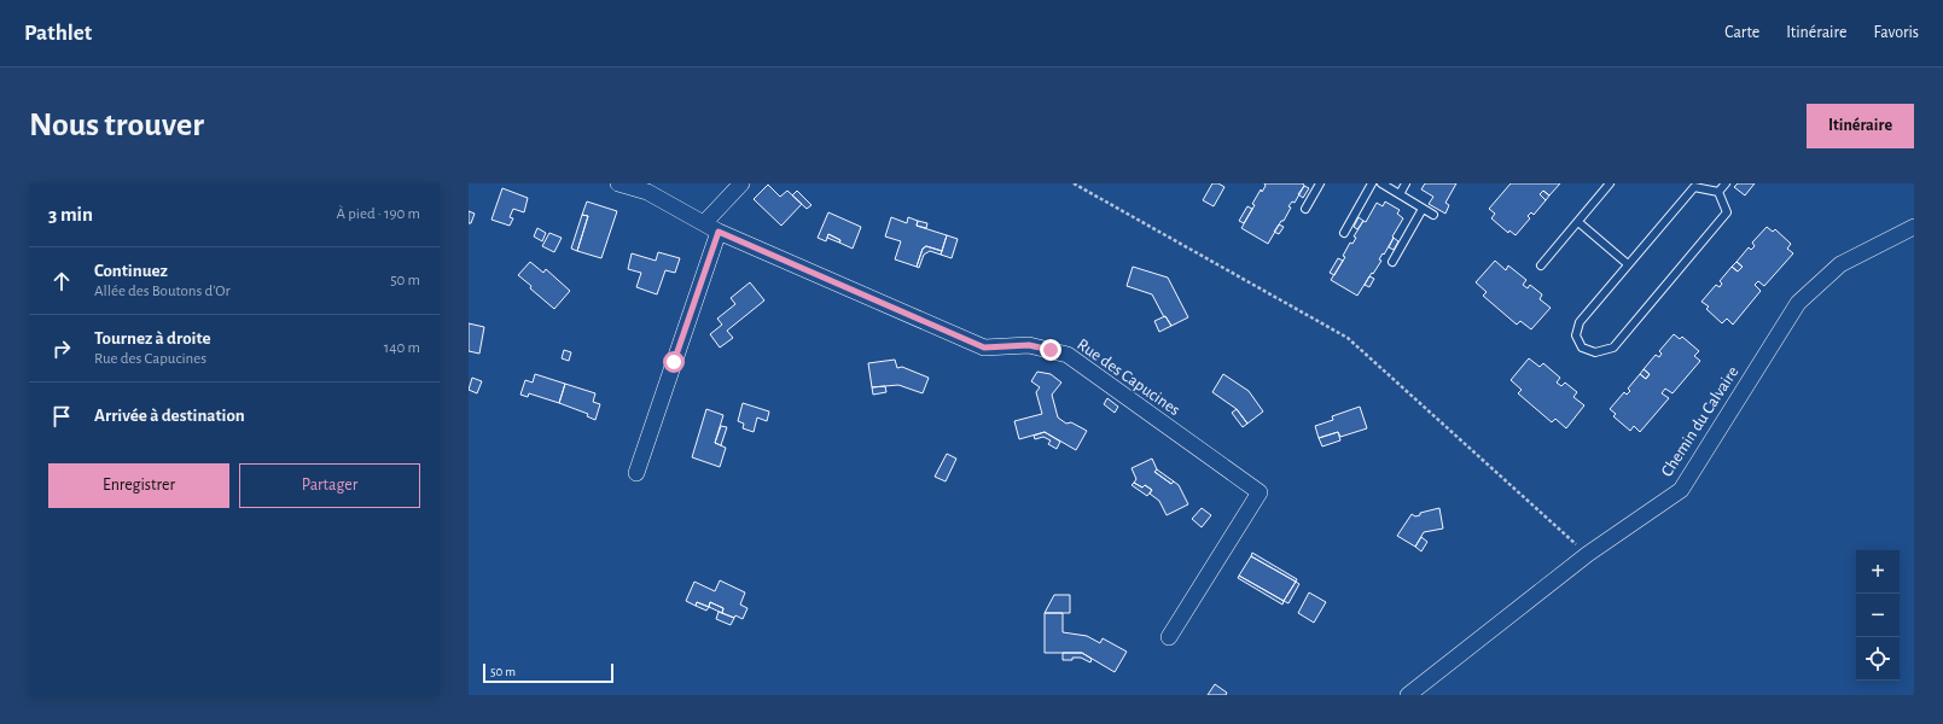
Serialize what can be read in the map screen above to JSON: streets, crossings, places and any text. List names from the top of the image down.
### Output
{
  "streets": {
    "street": ["Rue des Capucines", "Chemin du Calvaire"]
  },
  "scale_bar": "50 m",
  "page": {
    "header": "Pathlet",
    "nav": ["Carte", "Itinéraire", "Favoris"],
    "buttons": [
      "Itinéraire",
      ["Enregistrer", "Partager"]
    ],
    "title": "Nous trouver",
    "heading": ["3 min", "À pied · 190 m"],
    "list": [
      ["Continuez", "Allée des Boutons d'Or", "50 m"],
      ["Tournez à droite", "Rue des Capucines", "140 m"],
      "Arrivée à destination"
    ],
    "map_buttons": ["+", "−"],
    "scale": "50 m"
  }
}
